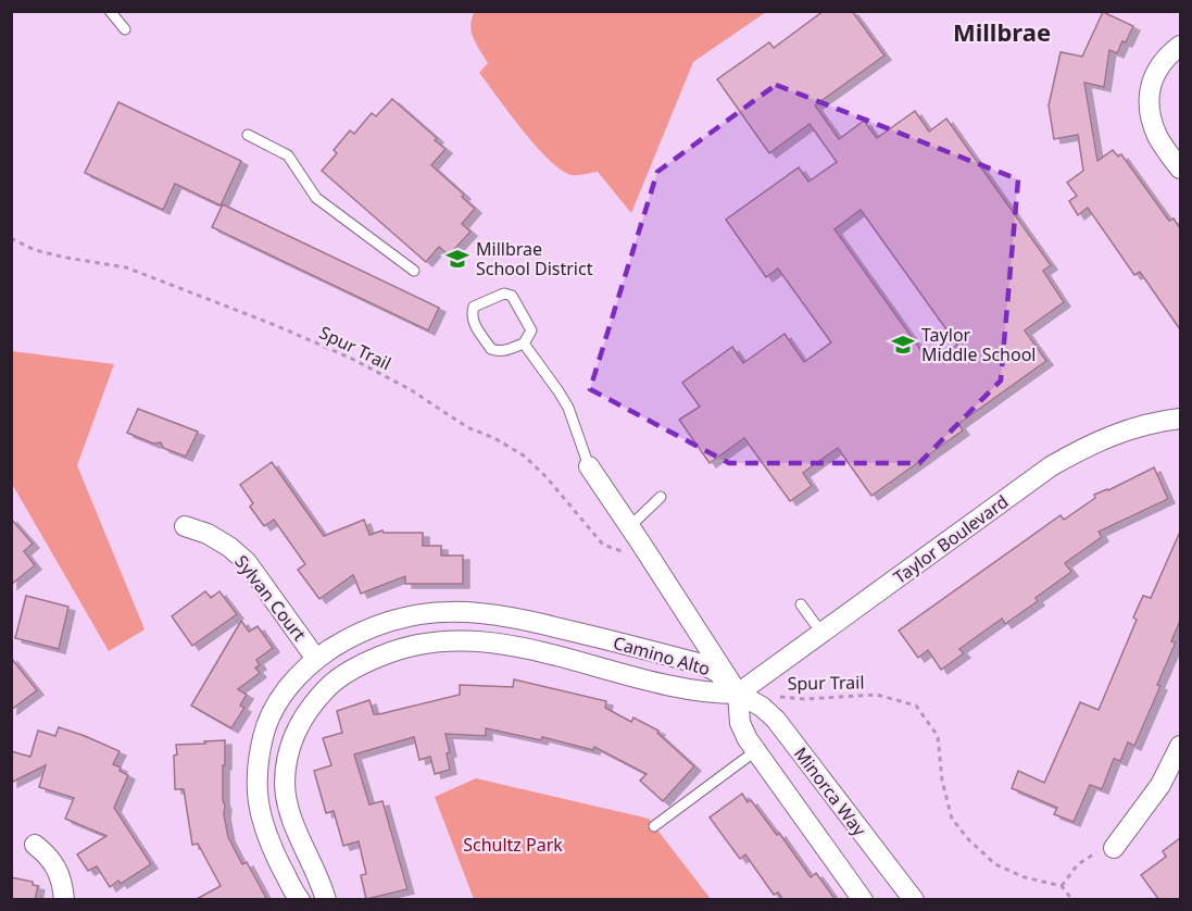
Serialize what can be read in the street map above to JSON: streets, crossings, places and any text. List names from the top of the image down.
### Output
{
  "streets": {
    "street": [
      "Taylor Boulevard",
      "Sylvan Court",
      "Camino Alto",
      "Minorca Way"
    ],
    "path": ["Spur Trail"]
  },
  "crossings": [
    ["Spur Trail", "Minorca Way"],
    ["Taylor Boulevard", "Camino Alto"],
    ["Taylor Boulevard", "Minorca Way"],
    ["Sylvan Court", "Camino Alto"],
    ["Camino Alto", "Minorca Way"]
  ],
  "districts": ["Millbrae"],
  "parks": ["Schultz Park"],
  "places": {
    "school or university": ["Millbrae School District", "Taylor Middle School"]
  }
}
